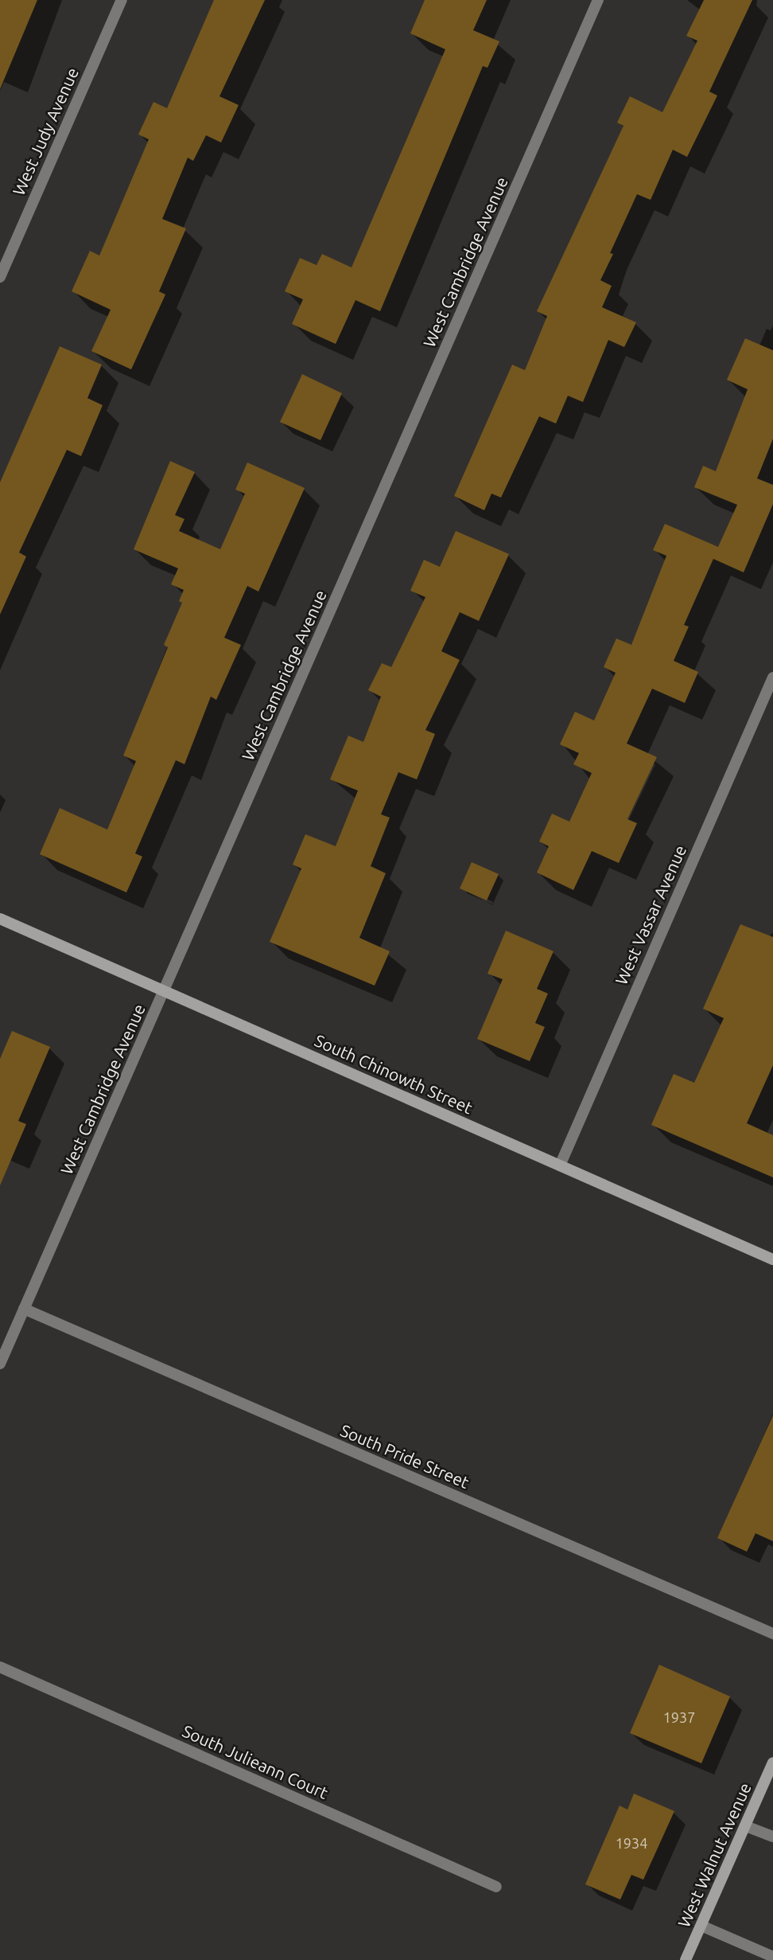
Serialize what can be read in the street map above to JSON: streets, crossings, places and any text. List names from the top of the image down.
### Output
{
  "streets": {
    "street": [
      "West Judy Avenue",
      "West Cambridge Avenue",
      "West Vassar Avenue",
      "South Chinowth Street",
      "South Pride Street",
      "South Julieann Court",
      "West Walnut Avenue"
    ]
  },
  "crossings": [
    ["West Cambridge Avenue", "South Chinowth Street"],
    ["West Cambridge Avenue", "South Pride Street"],
    ["West Vassar Avenue", "South Chinowth Street"]
  ],
  "house_numbers": ["1937", "1934"]
}
